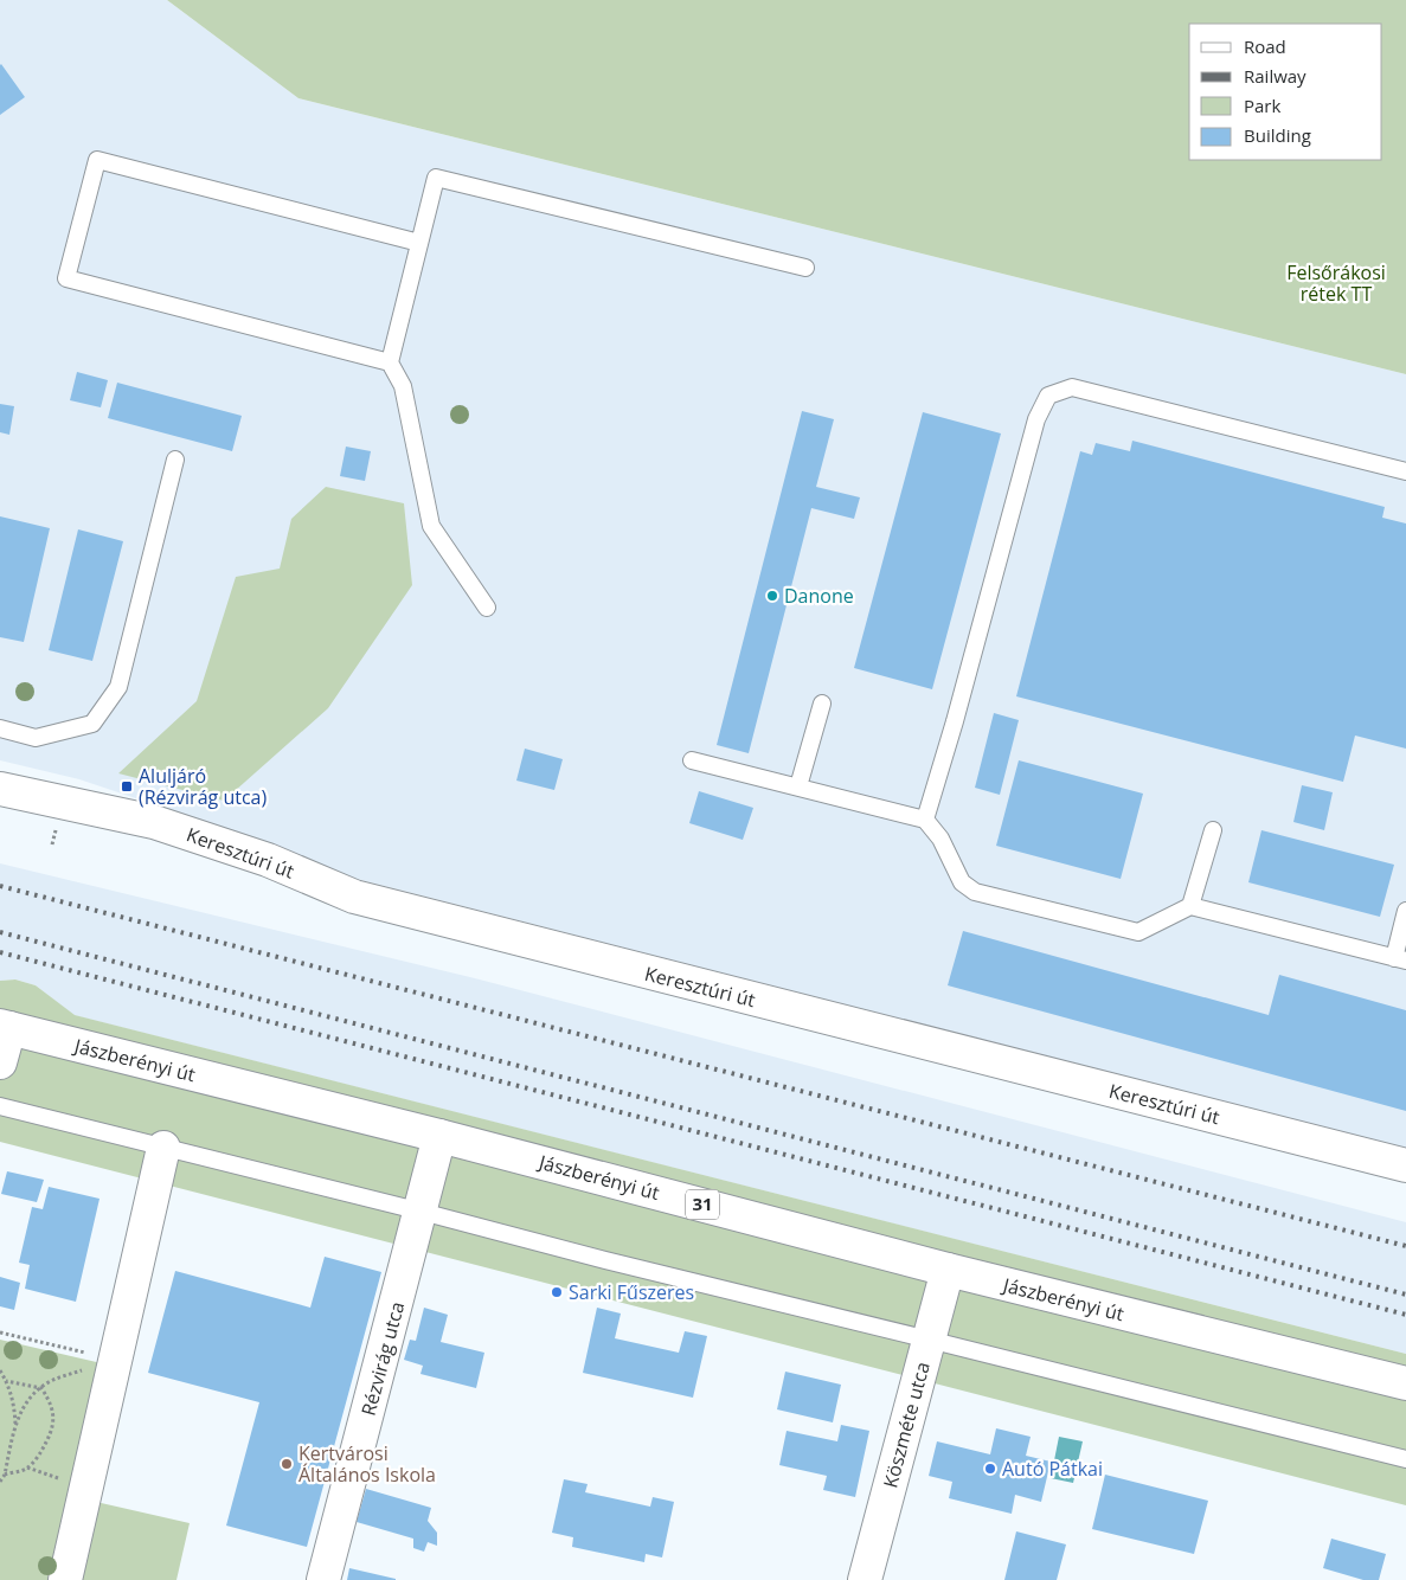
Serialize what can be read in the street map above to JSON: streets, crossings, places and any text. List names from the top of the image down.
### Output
{
  "streets": {
    "main road": [
      "Keresztúri út",
      "Jászberényi út",
      "31",
      "Rézvirág utca",
      "Köszméte utca"
    ]
  },
  "crossings": [
    ["Jászberényi út", "Rézvirág utca"],
    ["Jászberényi út", "Köszméte utca"]
  ],
  "parks": ["Felsőrákosi rétek TT"],
  "places": {
    "other": [
      "Danone",
      "Sarki Fűszeres",
      "Kertvárosi Általános Iskola",
      "Autó Pátkai"
    ],
    "transit": ["Aluljáró (Rézvirág utca)"]
  },
  "legend": [
    "Road",
    "Railway",
    "Park",
    "Building"
  ]
}
